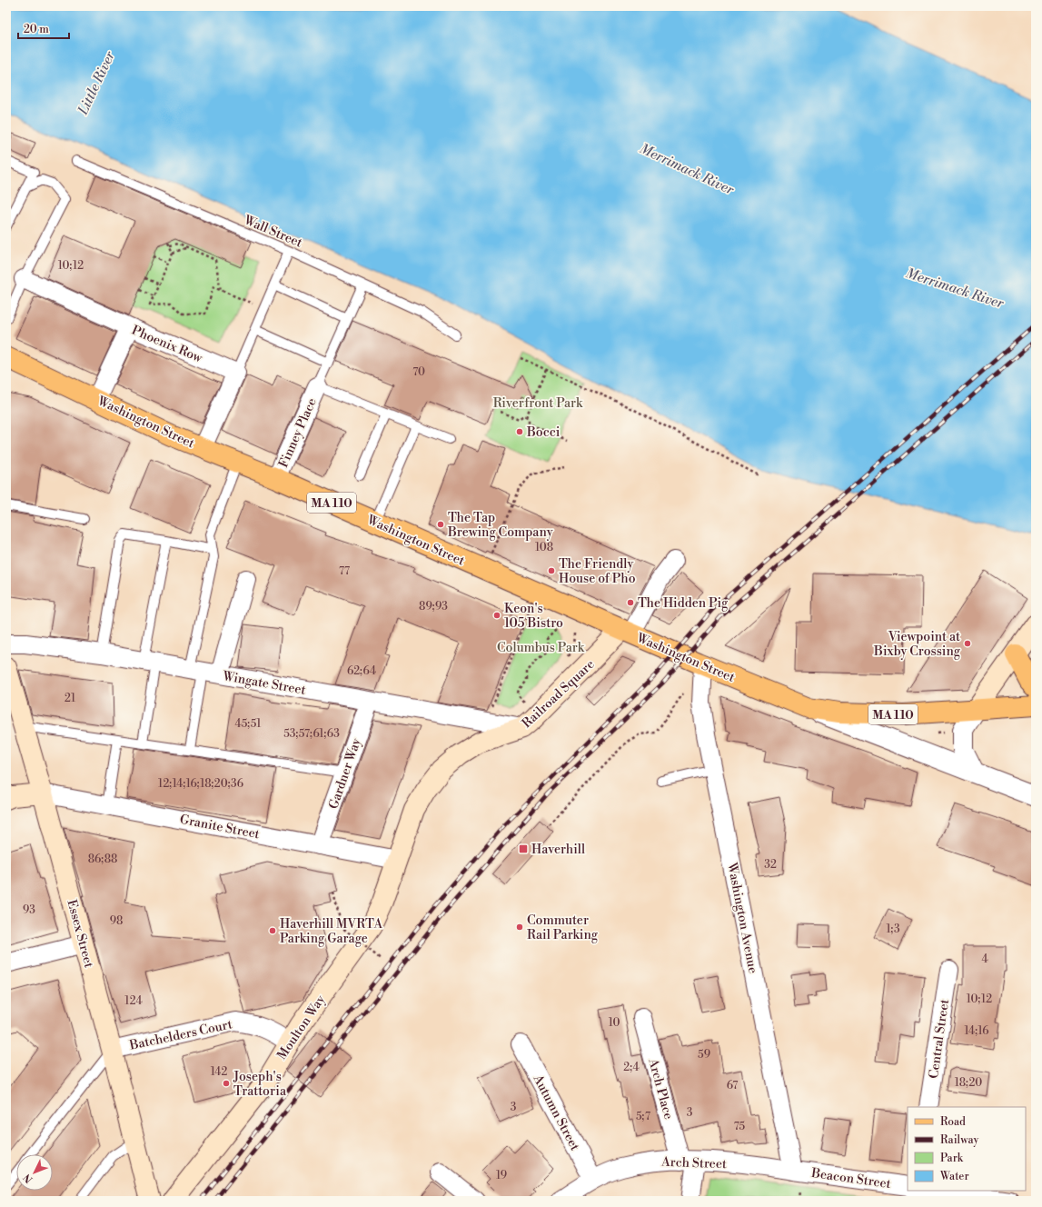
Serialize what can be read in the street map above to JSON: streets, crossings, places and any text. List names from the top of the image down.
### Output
{
  "streets": {
    "main road": [
      "Washington Street",
      "MA 110",
      "Railroad Square",
      "Essex Street",
      "Moulton Way"
    ],
    "street": [
      "Phoenix Row",
      "Finney Place",
      "Wingate Street",
      "Gardner Way",
      "Granite Street",
      "Washington Avenue",
      "Batchelders Court",
      "Central Street",
      "Arch Place",
      "Autumn Street",
      "Arch Street",
      "Beacon Street"
    ],
    "lane": ["Wall Street"]
  },
  "crossings": [
    ["Washington Street", "Finney Place"],
    ["Washington Street", "MA 110"],
    ["Washington Street", "Railroad Square"],
    ["Washington Street", "Washington Avenue"],
    ["Wingate Street", "Railroad Square"],
    ["Wingate Street", "Gardner Way"],
    ["Railroad Square", "Granite Street"],
    ["Railroad Square", "Moulton Way"],
    ["Gardner Way", "Granite Street"],
    ["Granite Street", "Essex Street"],
    ["Granite Street", "Moulton Way"],
    ["Washington Avenue", "Arch Street"],
    ["Washington Avenue", "Beacon Street"],
    ["Essex Street", "Batchelders Court"],
    ["Moulton Way", "Batchelders Court"],
    ["Arch Place", "Arch Street"],
    ["Autumn Street", "Arch Street"],
    ["Arch Street", "Beacon Street"]
  ],
  "water": ["Little River", "Merrimack River"],
  "parks": ["Riverfront Park", "Columbus Park"],
  "places": {
    "other": [
      "Bocci",
      "The Tap Brewing Company",
      "The Friendly House of Pho",
      "The Hidden Pig",
      "Keon's 105 Bistro",
      "Viewpoint at Bixby Crossing",
      "Commuter Rail Parking",
      "Haverhill MVRTA Parking Garage",
      "Joseph's Trattoria"
    ],
    "transit": ["Haverhill"]
  },
  "house_numbers": [
    "10;12",
    "70",
    "108",
    "77",
    "89;93",
    "62;64",
    "21",
    "45;51",
    "53;57;61;63",
    "12;14;16;18;20;36",
    "86;88",
    "32",
    "93",
    "98",
    "1;3",
    "4",
    "10;12",
    "124",
    "10",
    "14;16",
    "59",
    "2;4",
    "142",
    "18;20",
    "67",
    "3",
    "3",
    "5;7",
    "75",
    "19"
  ],
  "legend": [
    "Road",
    "Railway",
    "Park",
    "Water"
  ],
  "scale_bar": "20 m",
  "north": "bottom left"
}
